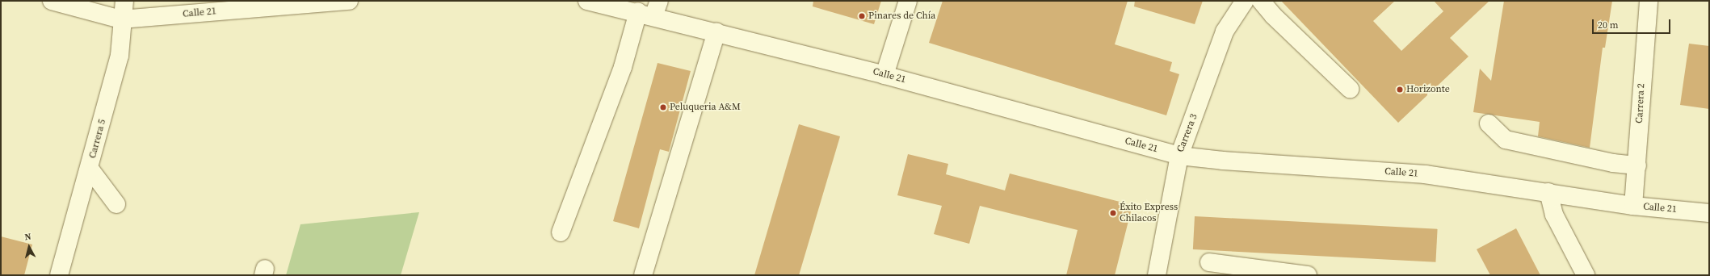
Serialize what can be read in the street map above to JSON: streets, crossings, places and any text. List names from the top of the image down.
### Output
{
  "streets": {
    "street": [
      "Calle 21",
      "Carrera 2",
      "Carrera 3",
      "Carrera 5"
    ]
  },
  "crossings": [
    ["Calle 21", "Carrera 2"],
    ["Calle 21", "Carrera 3"],
    ["Calle 21", "Carrera 5"]
  ],
  "places": [
    "Pinares de Chía",
    "Horizonte",
    "Peluqueria A&M",
    "Éxito Express Chilacos"
  ],
  "scale_bar": "20 m",
  "north": "top"
}
